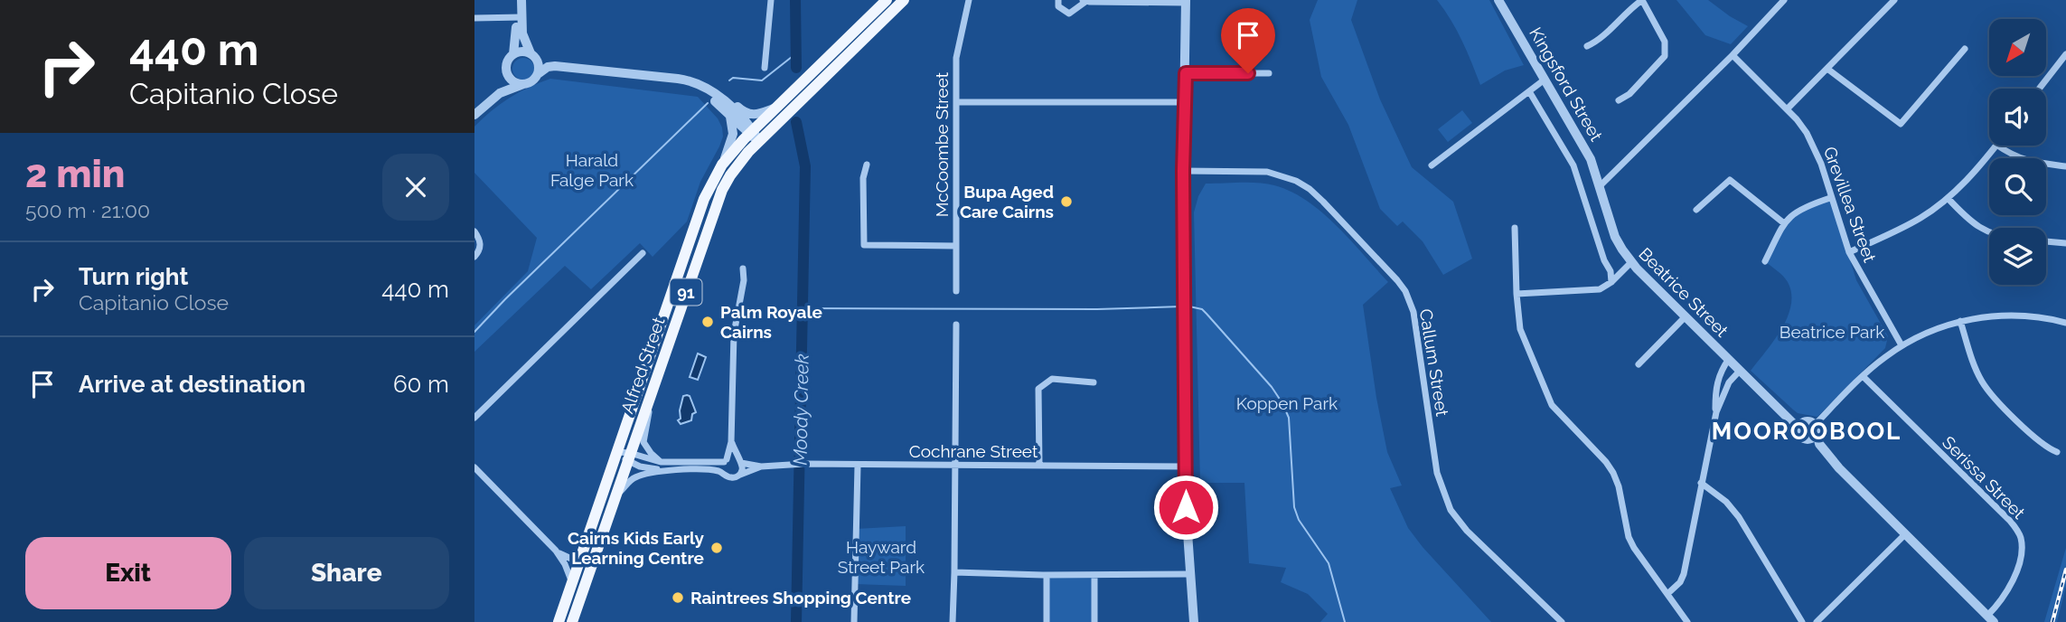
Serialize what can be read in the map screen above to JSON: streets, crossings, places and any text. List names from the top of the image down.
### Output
{
  "streets": {
    "main road": ["91", "Alfred Street"],
    "street": [
      "Kingsford Street",
      "McCoombe Street",
      "Grevillea Street",
      "Beatrice Street",
      "Callum Street",
      "Cochrane Street",
      "Serissa Street"
    ]
  },
  "crossings": [
    ["Kingsford Street", "Beatrice Street"]
  ],
  "districts": ["MOOROOBOOL"],
  "water": ["Moody Creek"],
  "parks": [
    "Harald Falge Park",
    "Beatrice Park",
    "Koppen Park",
    "Hayward Street Park"
  ],
  "places": [
    "Bupa Aged Care Cairns",
    "Palm Royale Cairns",
    "Cairns Kids Early Learning Centre",
    "Raintrees Shopping Centre"
  ],
  "north": "bottom left",
  "page": {
    "turn": ["440 m", "Capitanio Close"],
    "heading": ["2 min", "500 m · 21:00"],
    "list": [
      {
        "name": "Turn right",
        "note": "Capitanio Close",
        "value": "440 m"
      },
      {
        "name": "Arrive at destination",
        "value": "60 m"
      }
    ],
    "buttons": ["Exit", "Share"]
  }
}
